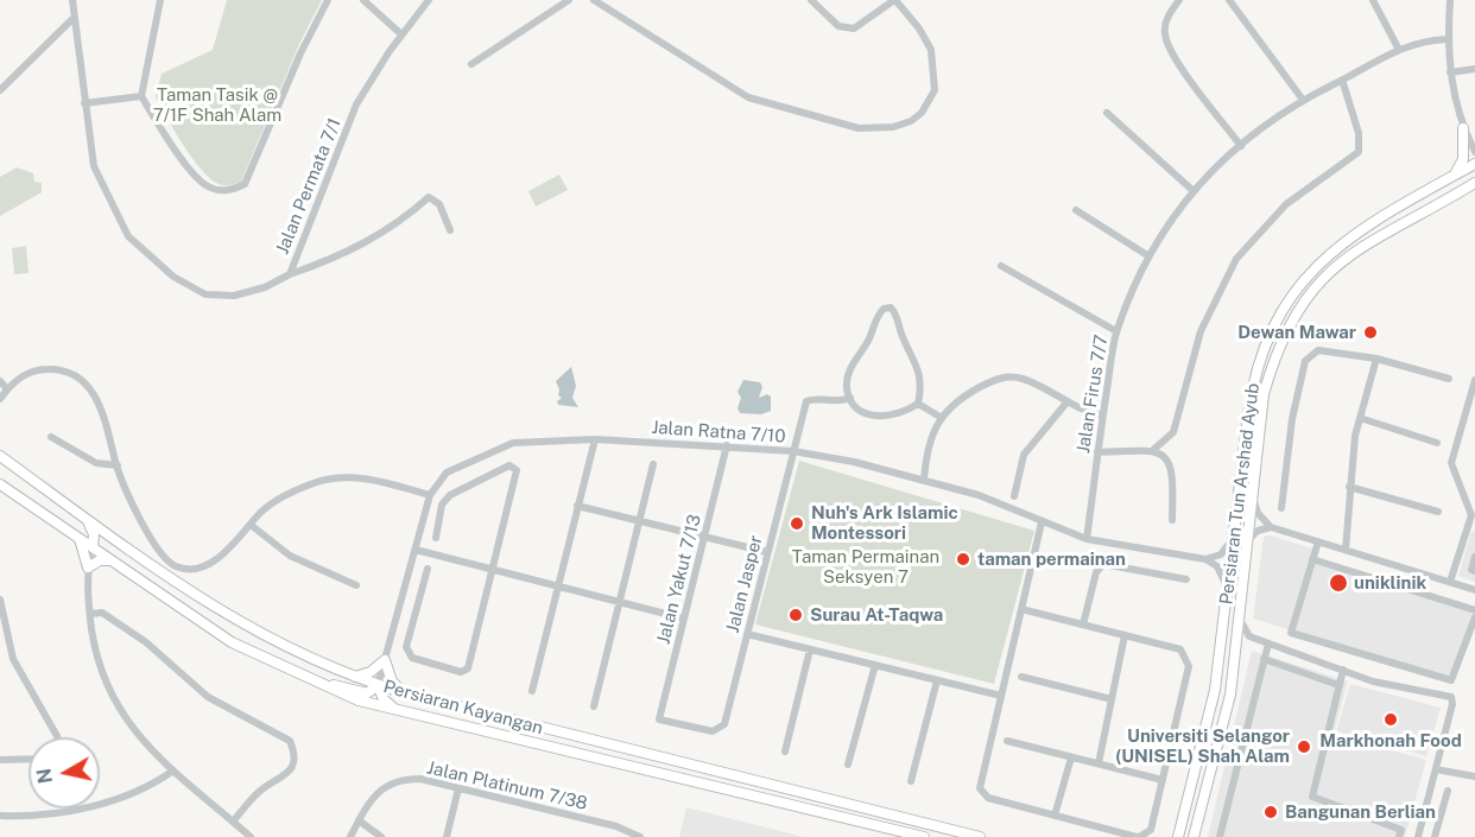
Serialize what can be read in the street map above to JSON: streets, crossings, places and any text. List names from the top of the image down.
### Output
{
  "streets": {
    "main road": ["Persiaran Tun Arshad Ayub", "Persiaran Kayangan"],
    "street": [
      "Jalan Permata 7/1",
      "Jalan Firus 7/7",
      "Jalan Ratna 7/10",
      "Jalan Yakut 7/13",
      "Jalan Jasper",
      "Jalan Platinum 7/38"
    ]
  },
  "crossings": [
    ["Jalan Firus 7/7", "Jalan Ratna 7/10"],
    ["Jalan Ratna 7/10", "Jalan Yakut 7/13"],
    ["Jalan Ratna 7/10", "Jalan Jasper"],
    ["Jalan Ratna 7/10", "Persiaran Kayangan"],
    ["Jalan Yakut 7/13", "Jalan Jasper"]
  ],
  "parks": ["Taman Tasik @ 7/1F Shah Alam", "Taman Permainan Seksyen 7"],
  "places": [
    "Dewan Mawar",
    "Nuh's Ark Islamic Montessori",
    "taman permainan",
    "uniklinik",
    "Surau At-Taqwa",
    "Markhonah Food",
    "Universiti Selangor (UNISEL) Shah Alam",
    "Bangunan Berlian"
  ],
  "north": "left"
}
